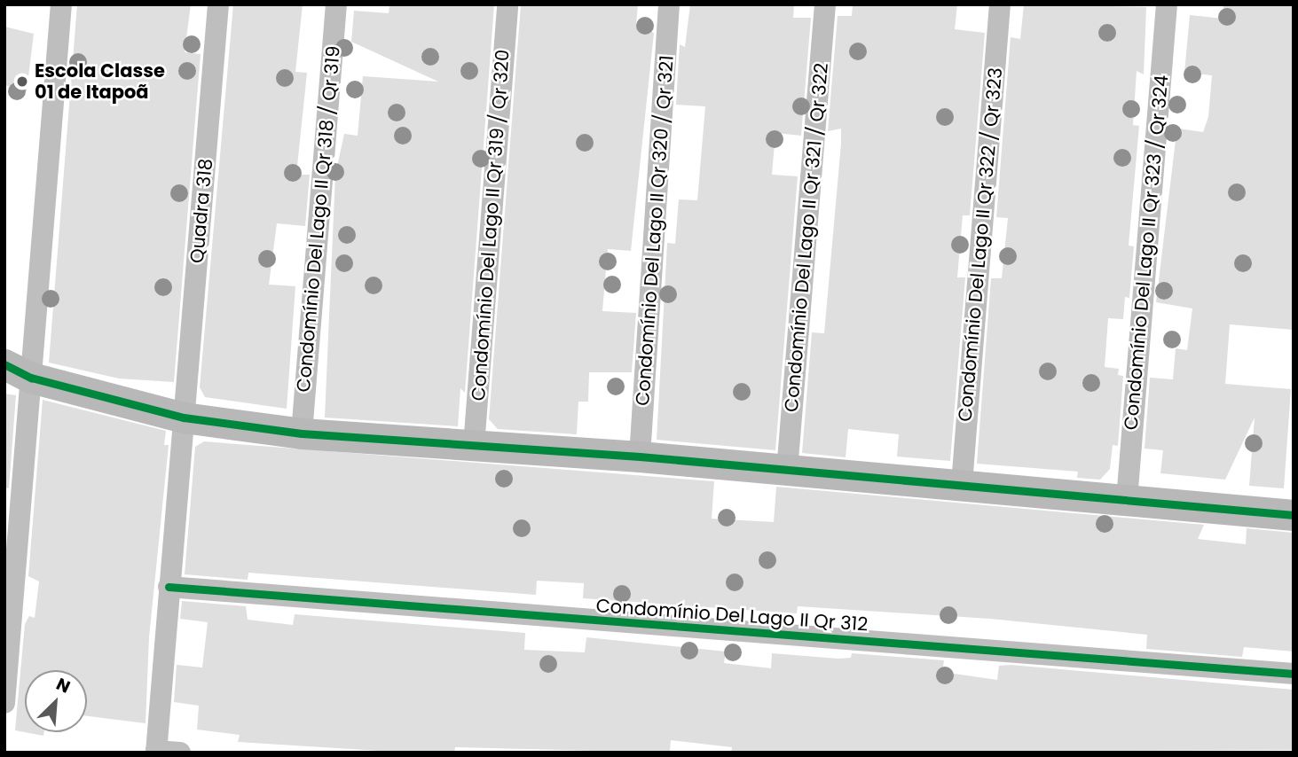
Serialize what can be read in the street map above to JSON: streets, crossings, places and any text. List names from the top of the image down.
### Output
{
  "streets": {
    "street": [
      "Quadra 318",
      "Condomínio Del Lago II Qr 318 / Qr 319",
      "Condomínio Del Lago II Qr 319 / Qr 320",
      "Condomínio Del Lago II Qr 320 / Qr 321",
      "Condomínio Del Lago II Qr 321 / Qr 322",
      "Condomínio Del Lago II Qr 322 / Qr 323",
      "Condomínio Del Lago II Qr 323 / Qr 324",
      "Condomínio Del Lago II Qr 312"
    ]
  },
  "crossings": [
    ["Quadra 318", "Condomínio Del Lago II Qr 312"]
  ],
  "places": ["Escola Classe 01 de Itapoã"],
  "north": "top right"
}
